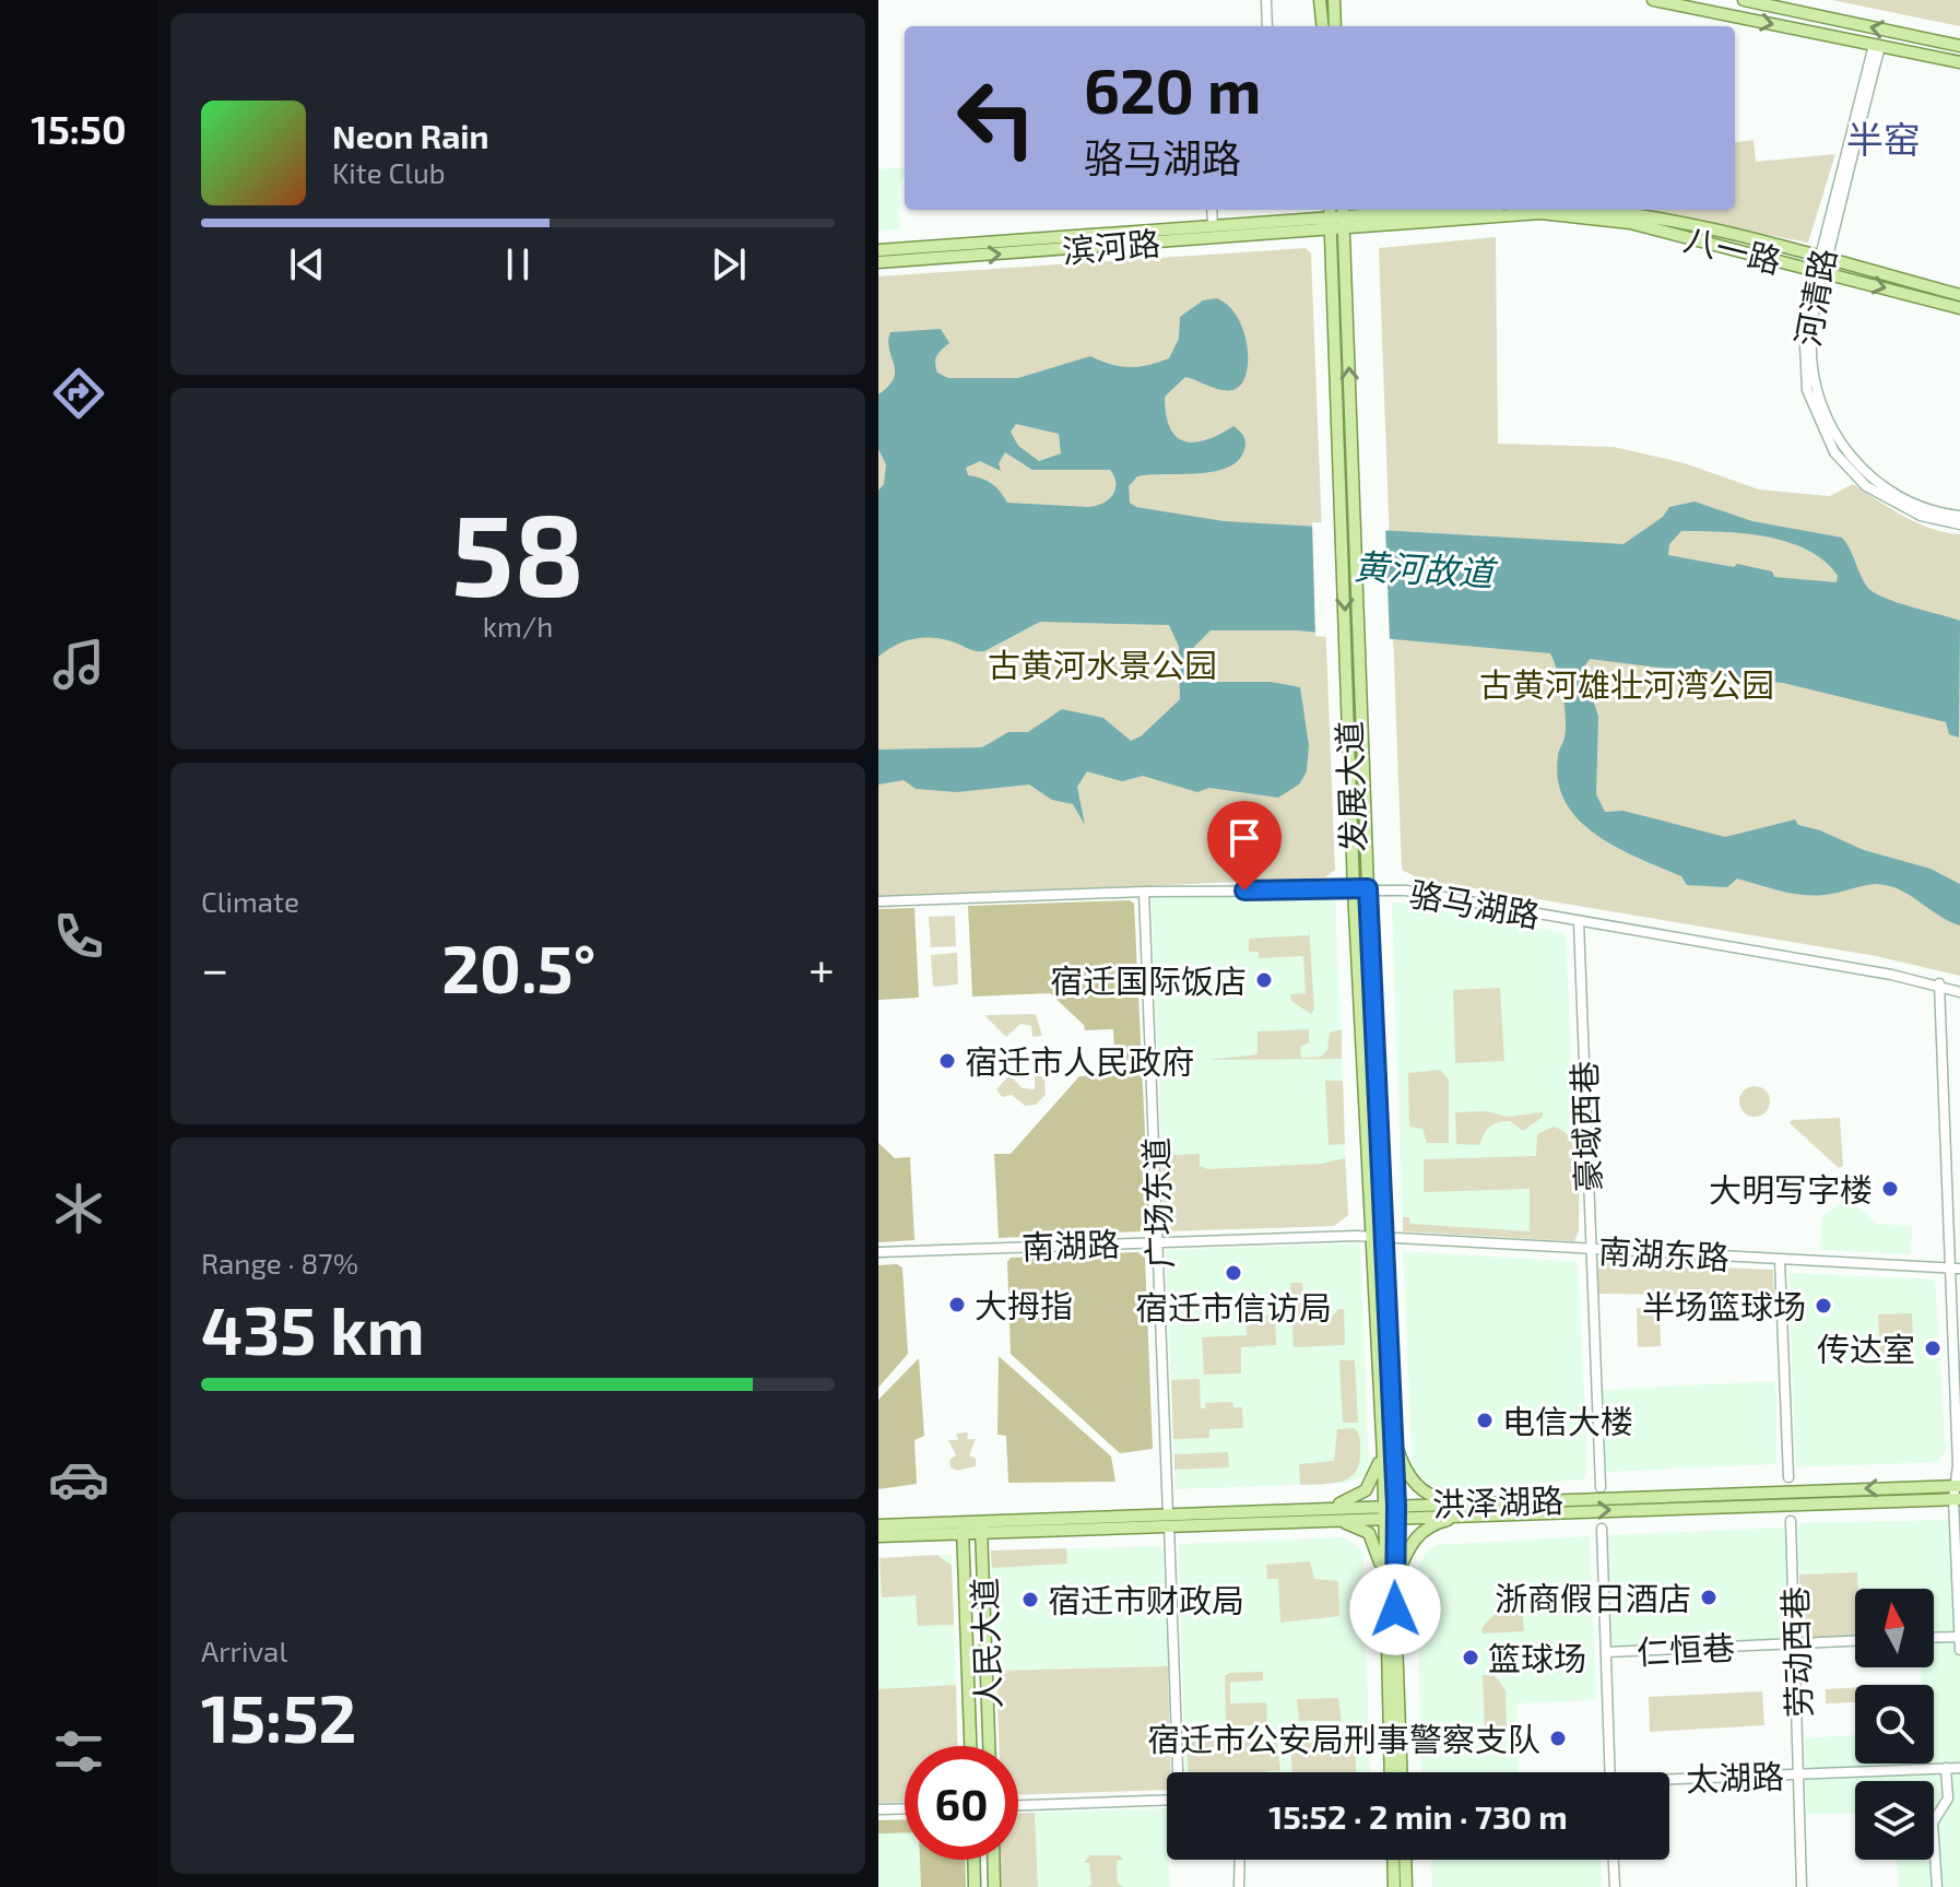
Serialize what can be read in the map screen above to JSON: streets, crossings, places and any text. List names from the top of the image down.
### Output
{
  "streets": {
    "main road": [
      "滨河路",
      "八一路",
      "发展大道",
      "洪泽湖路",
      "人民大道"
    ],
    "street": [
      "河清路",
      "骆马湖路",
      "豪域西巷",
      "广场东道",
      "南湖路",
      "南湖东路",
      "仁恒巷",
      "劳动西巷",
      "太湖路"
    ]
  },
  "crossings": [
    ["滨河路", "八一路"],
    ["滨河路", "发展大道"],
    ["八一路", "河清路"],
    ["八一路", "发展大道"],
    ["发展大道", "骆马湖路"],
    ["发展大道", "南湖路"],
    ["发展大道", "南湖东路"],
    ["发展大道", "洪泽湖路"],
    ["骆马湖路", "豪域西巷"],
    ["骆马湖路", "广场东道"],
    ["豪域西巷", "南湖东路"],
    ["广场东道", "南湖路"],
    ["广场东道", "洪泽湖路"],
    ["南湖路", "南湖东路"],
    ["洪泽湖路", "人民大道"],
    ["仁恒巷", "劳动西巷"],
    ["劳动西巷", "太湖路"]
  ],
  "districts": ["半窑"],
  "water": ["黄河故道"],
  "parks": ["古黄河水景公园", "古黄河雄壮河湾公园"],
  "places": [
    "宿迁国际饭店",
    "宿迁市人民政府",
    "大明写字楼",
    "宿迁市信访局",
    "大拇指",
    "半场篮球场",
    "传达室",
    "电信大楼",
    "浙商假日酒店",
    "宿迁市财政局",
    "篮球场",
    "宿迁市公安局刑事警察支队"
  ],
  "north": "top",
  "page": {
    "tabs": "15:50",
    "turn": ["620 m", "骆马湖路"],
    "song": ["Neon Rain", "Kite Club"],
    "tile": [
      ["58", "km/h"],
      "Climate",
      ["Range · 87%", "435 km"],
      ["Arrival", "15:52"]
    ],
    "heat": ["−", "20.5°", "+"],
    "limit": "60",
    "trip": "15:52 · 2 min · 730 m"
  }
}
